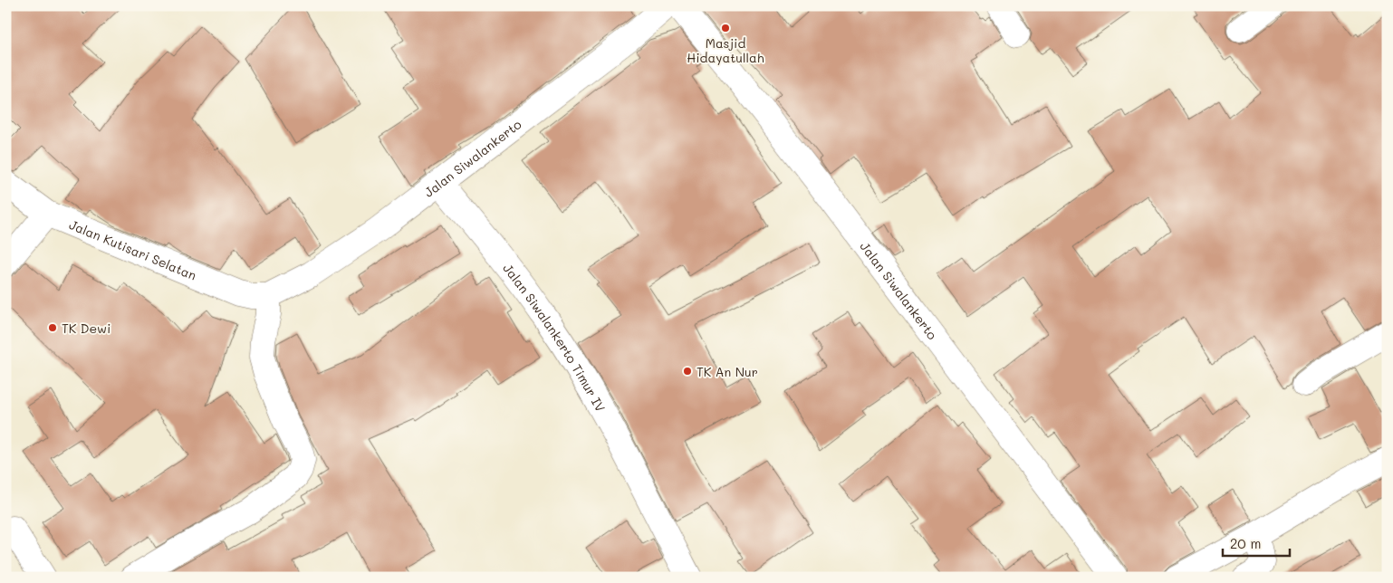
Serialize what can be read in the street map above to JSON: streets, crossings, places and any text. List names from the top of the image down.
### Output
{
  "streets": {
    "street": ["Jalan Siwalankerto", "Jalan Kutisari Selatan", "Jalan Siwalankerto Timur IV"]
  },
  "crossings": [
    ["Jalan Siwalankerto", "Jalan Kutisari Selatan"],
    ["Jalan Siwalankerto", "Jalan Siwalankerto Timur IV"]
  ],
  "places": ["Masjid Hidayatullah", "TK Dewi", "TK An Nur"],
  "scale_bar": "20 m"
}
